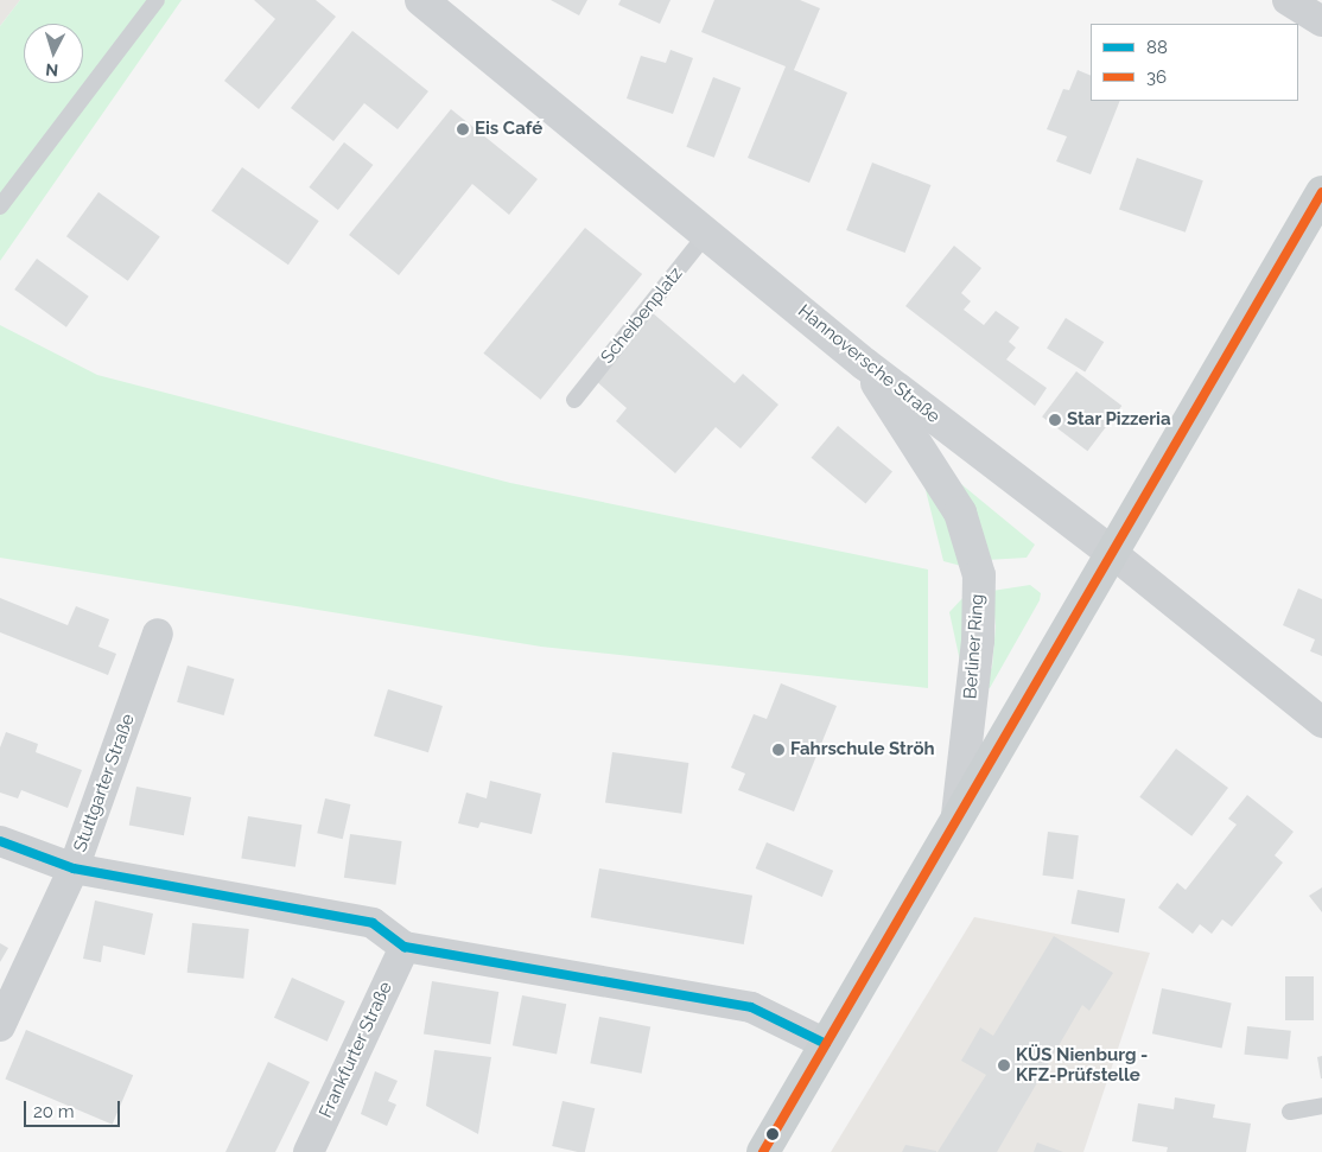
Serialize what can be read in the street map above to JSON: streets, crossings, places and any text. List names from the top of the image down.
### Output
{
  "streets": {
    "main road": ["Berliner Ring"],
    "street": ["Hannoversche Straße", "Stuttgarter Straße", "Frankfurter Straße"],
    "lane": ["Scheibenplatz"]
  },
  "crossings": [
    ["Scheibenplatz", "Hannoversche Straße"],
    ["Hannoversche Straße", "Berliner Ring"]
  ],
  "places": [
    "Eis Café",
    "Star Pizzeria",
    "Fahrschule Ströh",
    "KÜS Nienburg - KFZ-Prüfstelle"
  ],
  "lines": ["transit line 36", "transit line 88"],
  "legend": ["88", "36"],
  "scale_bar": "20 m",
  "north": "bottom"
}
